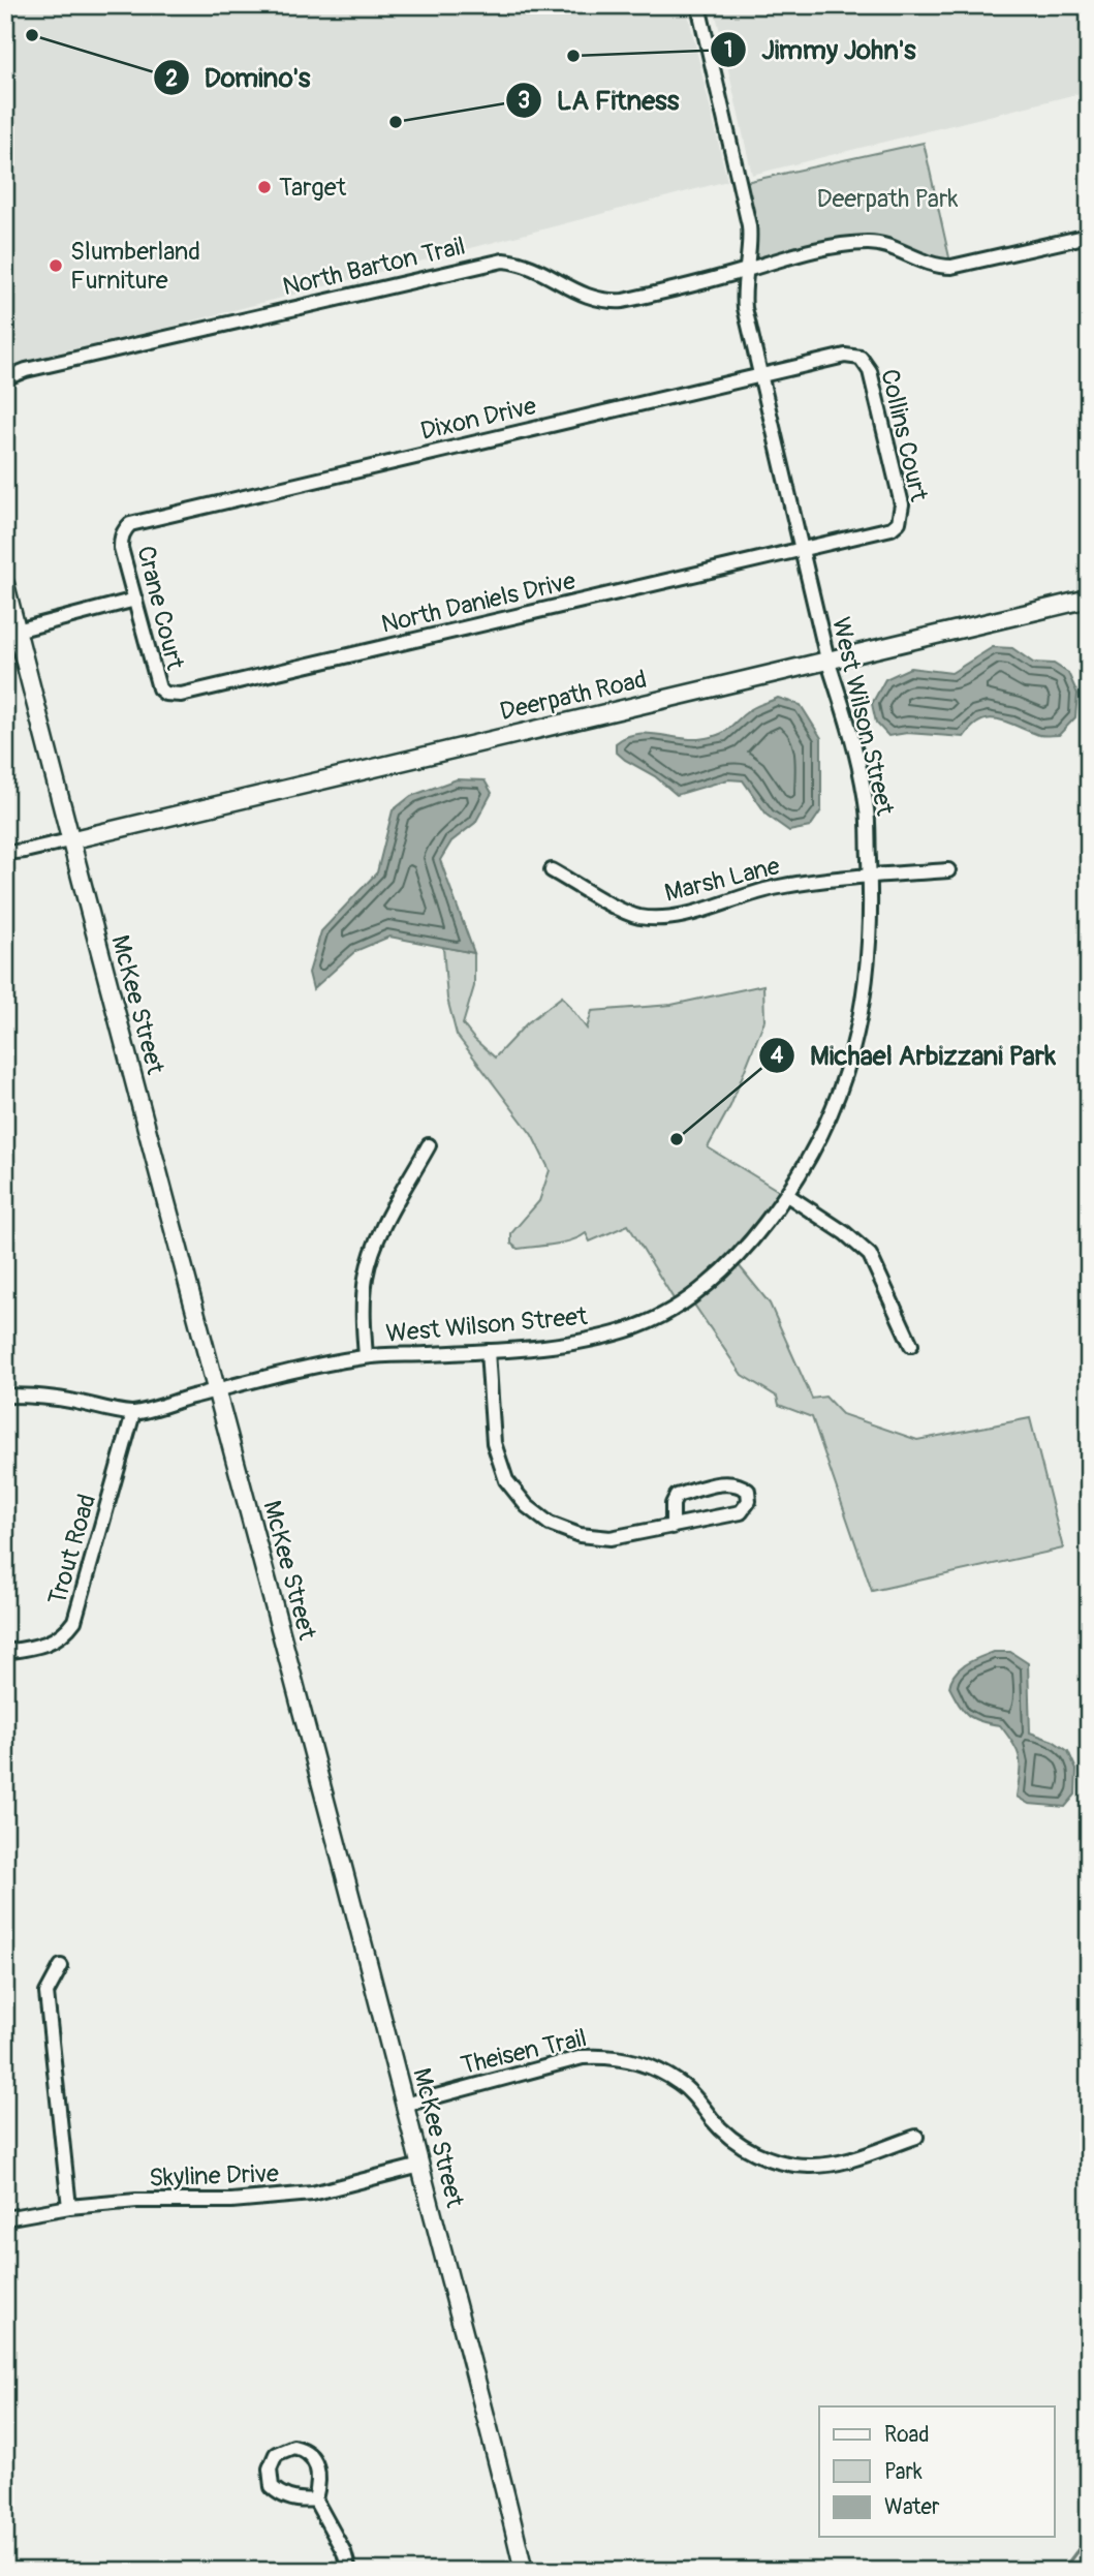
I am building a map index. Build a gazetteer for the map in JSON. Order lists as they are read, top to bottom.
{
  "streets": {
    "street": [
      "North Barton Trail",
      "Dixon Drive",
      "Collins Court",
      "North Daniels Drive",
      "Crane Court",
      "Deerpath Road",
      "West Wilson Street",
      "Marsh Lane",
      "McKee Street",
      "Trout Road",
      "Theisen Trail",
      "Skyline Drive"
    ]
  },
  "crossings": [
    ["North Barton Trail", "West Wilson Street"],
    ["Dixon Drive", "Collins Court"],
    ["Dixon Drive", "Crane Court"],
    ["Dixon Drive", "West Wilson Street"],
    ["Collins Court", "North Daniels Drive"],
    ["North Daniels Drive", "Crane Court"],
    ["North Daniels Drive", "West Wilson Street"],
    ["Deerpath Road", "West Wilson Street"],
    ["Deerpath Road", "McKee Street"],
    ["West Wilson Street", "Marsh Lane"],
    ["West Wilson Street", "McKee Street"],
    ["West Wilson Street", "Trout Road"],
    ["McKee Street", "Theisen Trail"],
    ["McKee Street", "Skyline Drive"]
  ],
  "parks": ["Deerpath Park"],
  "places": [
    "Domino's",
    "Jimmy John's",
    "LA Fitness",
    "Target",
    "Slumberland Furniture",
    "Michael Arbizzani Park"
  ],
  "legend": ["Road", "Park", "Water"]
}
